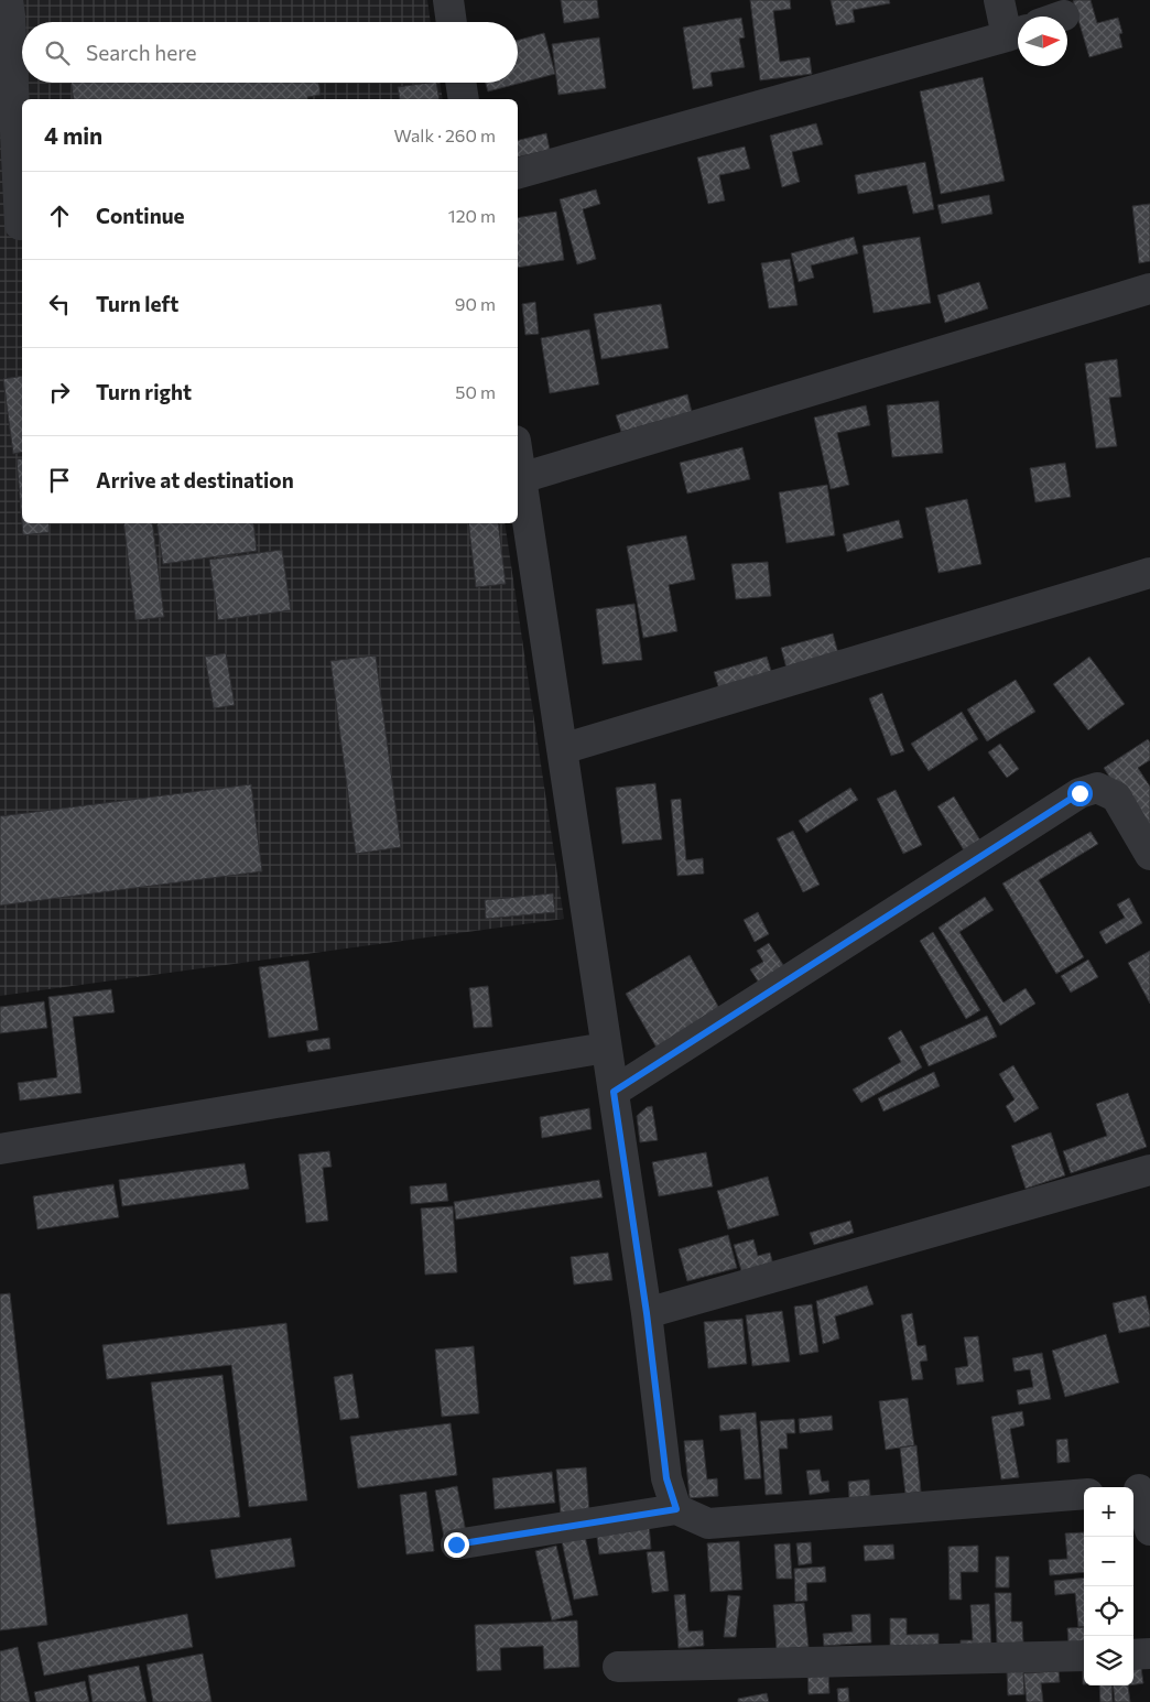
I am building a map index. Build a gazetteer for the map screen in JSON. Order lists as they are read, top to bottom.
{
  "north": "right",
  "page": {
    "search": "Search here",
    "heading": ["4 min", "Walk · 260 m"],
    "list": [
      ["Continue", "120 m"],
      ["Turn left", "90 m"],
      ["Turn right", "50 m"],
      "Arrive at destination"
    ],
    "map_buttons": ["+", "−"]
  }
}
